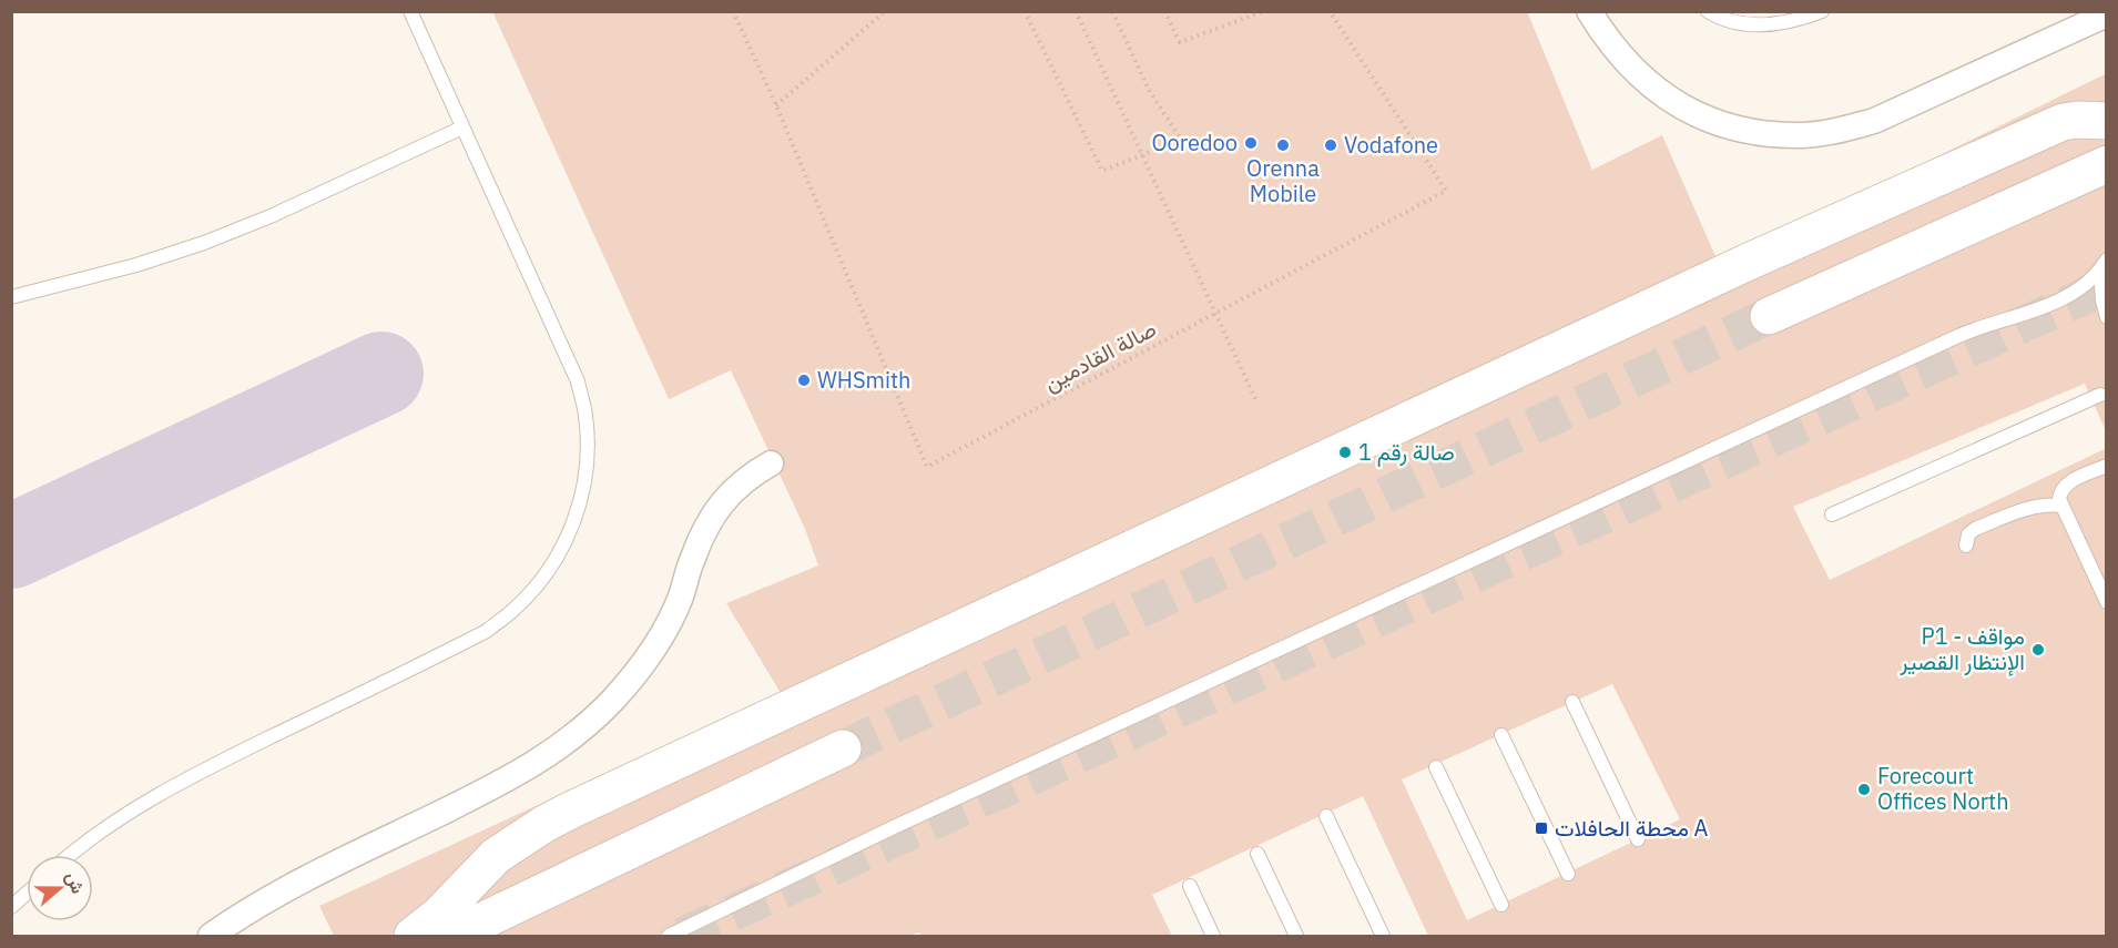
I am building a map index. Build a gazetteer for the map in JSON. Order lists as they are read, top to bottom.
{
  "streets": {
    "path": ["صالة القادمين"]
  },
  "places": {
    "other": [
      "Ooredoo",
      "Orenna Mobile",
      "Vodafone",
      "WHSmith",
      "صالة رقم 1",
      "P1 - مواقف الإنتظار القصير",
      "Forecourt Offices North"
    ],
    "transit": ["محطة الحافلات A"]
  },
  "north": "right"
}
